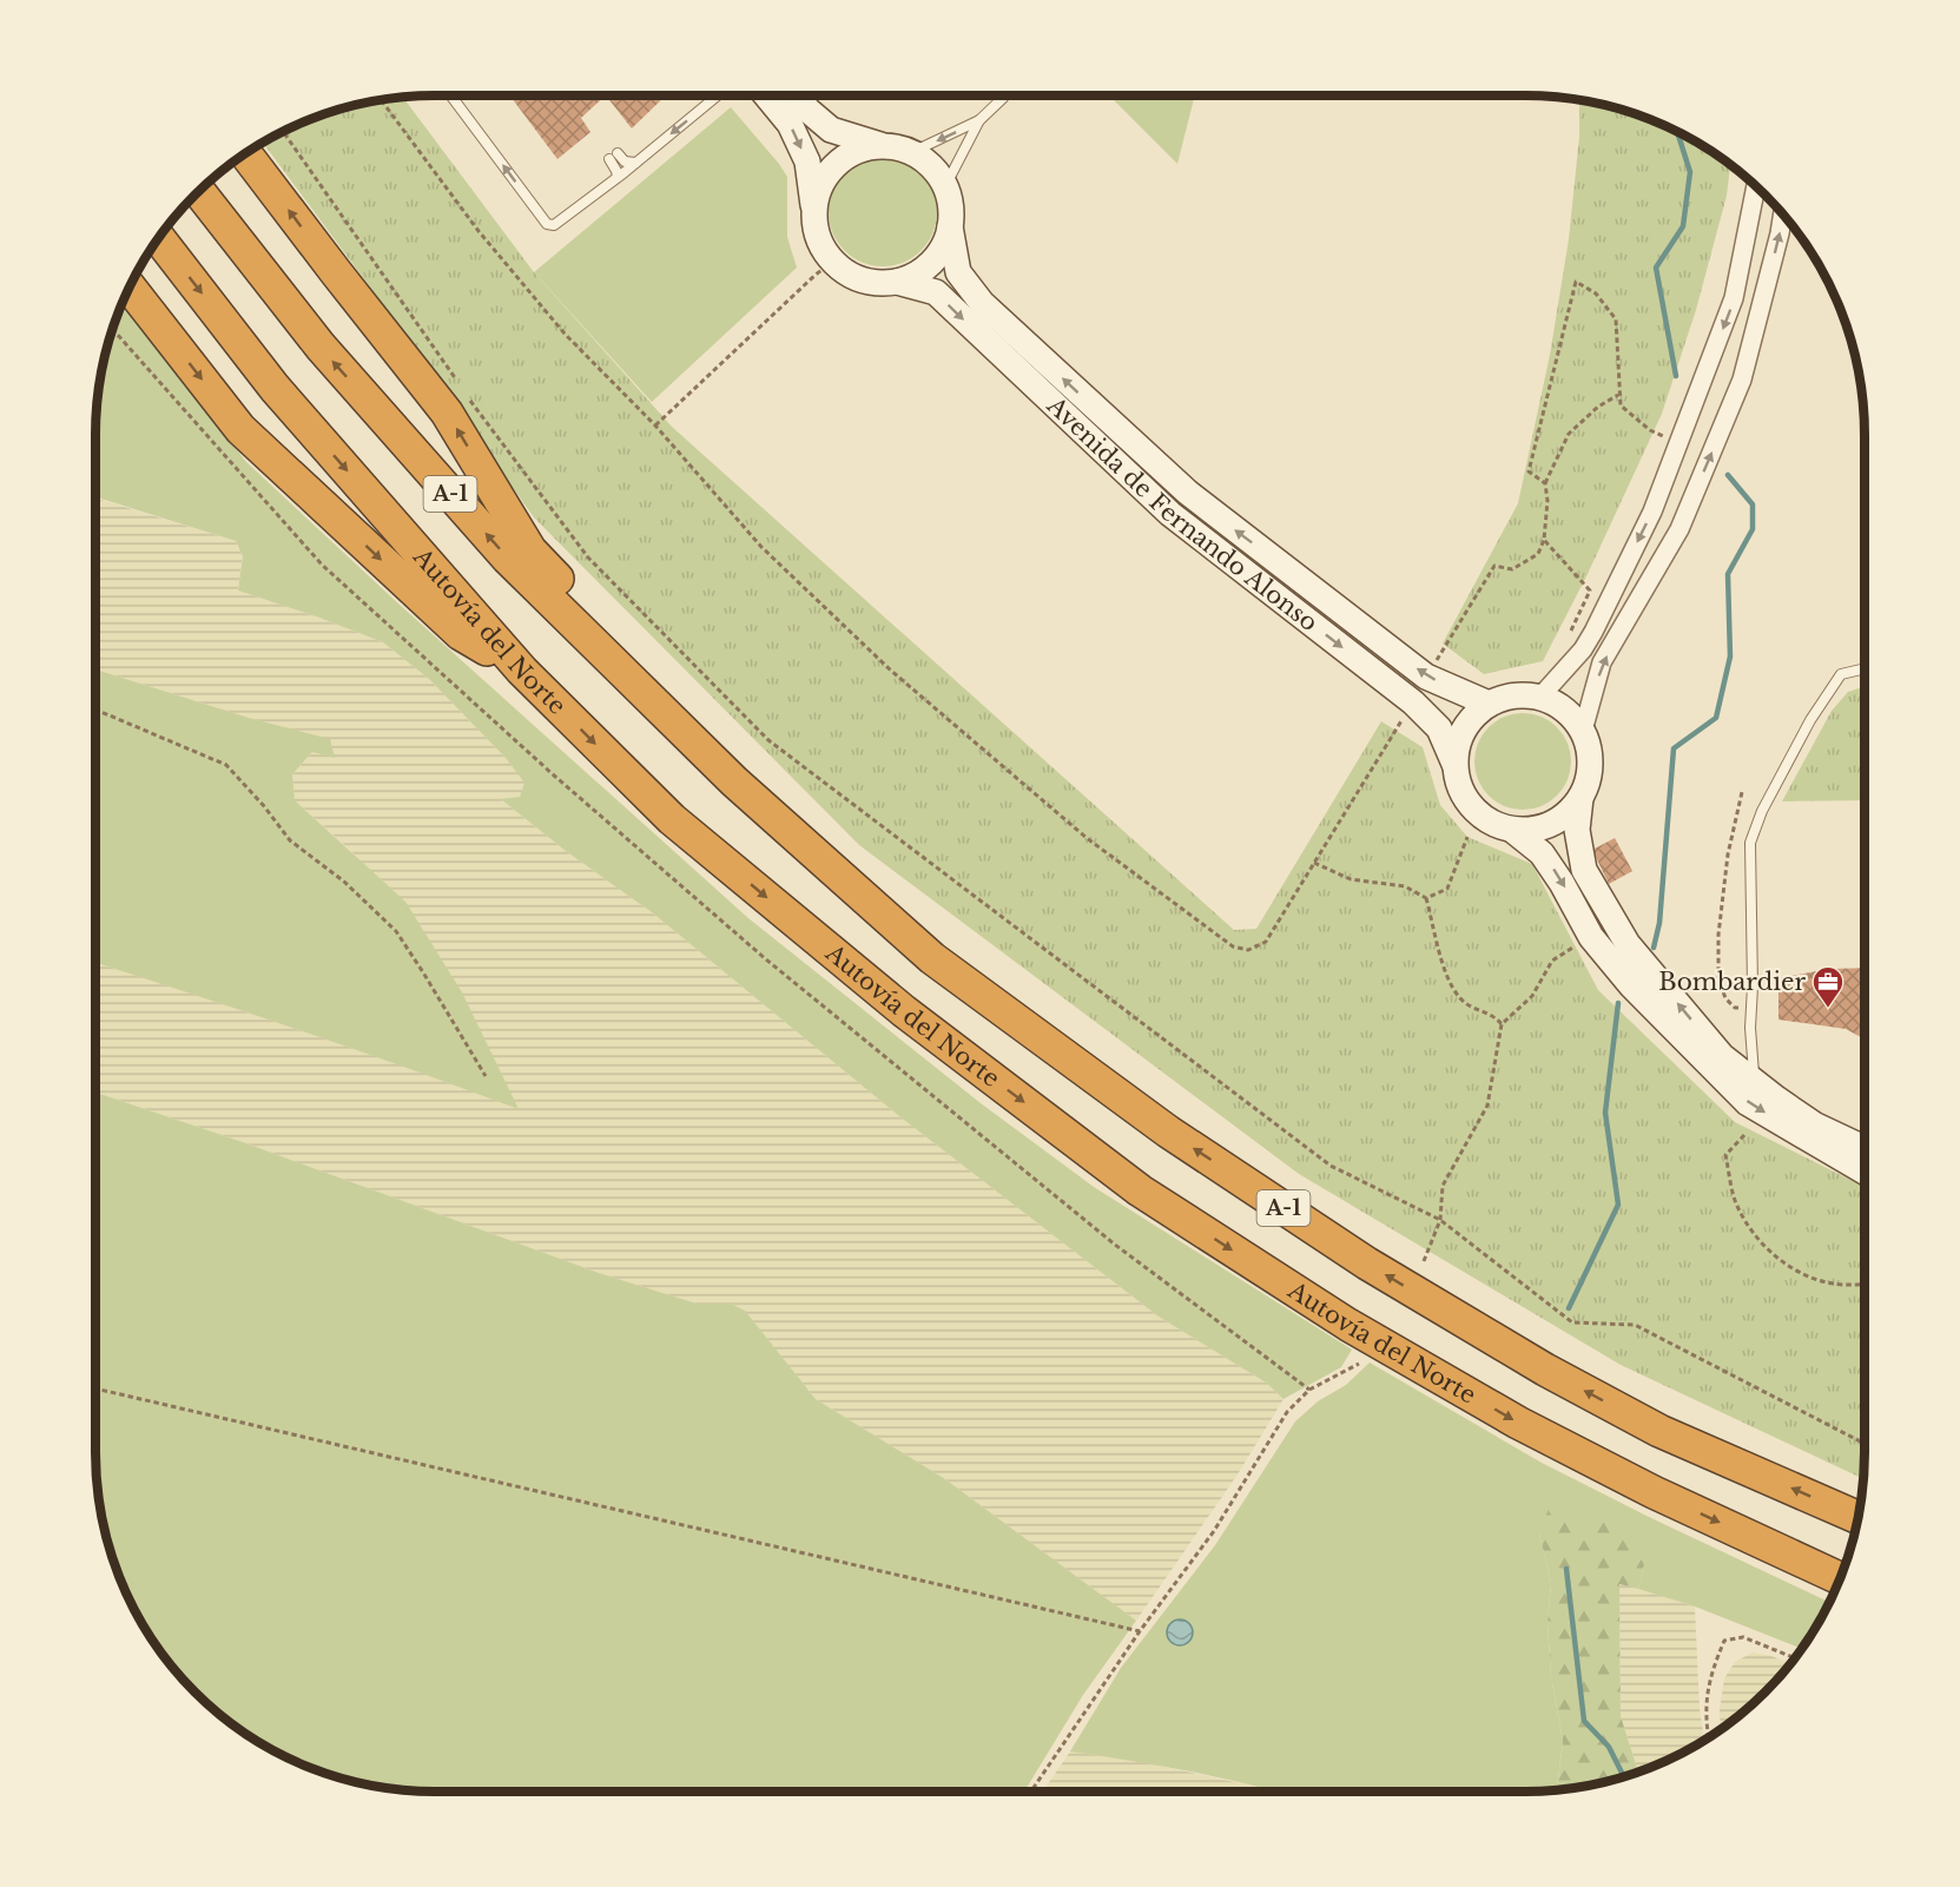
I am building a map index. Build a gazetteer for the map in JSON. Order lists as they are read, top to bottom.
{
  "streets": {
    "highway": ["A-1", "Autovía del Norte"],
    "street": ["Avenida de Fernando Alonso"]
  },
  "places": {
    "office": ["Bombardier"]
  }
}
